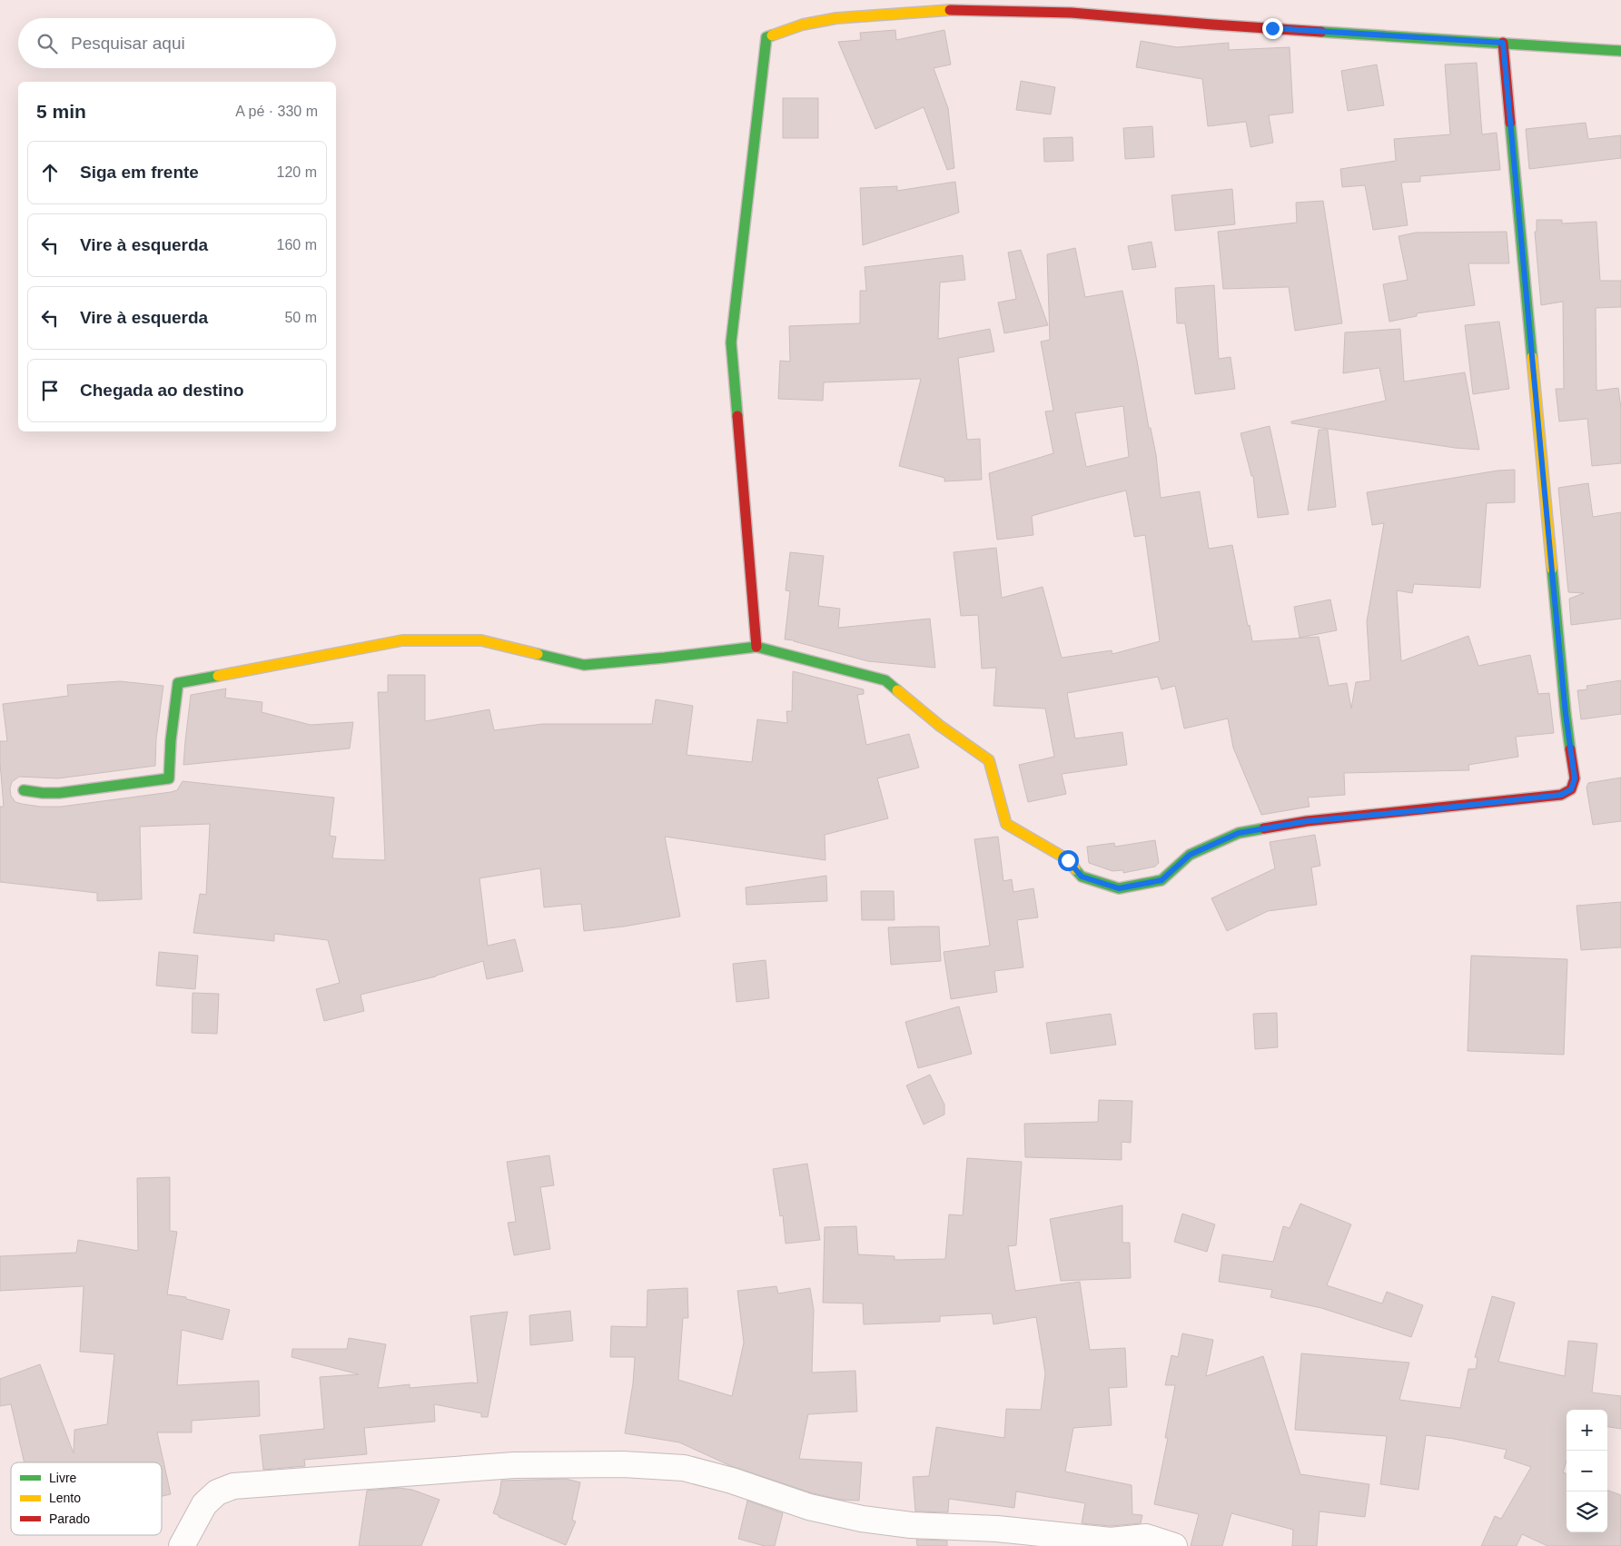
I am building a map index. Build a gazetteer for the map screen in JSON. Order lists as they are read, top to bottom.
{
  "legend": ["Livre", "Lento", "Parado"],
  "page": {
    "search": "Pesquisar aqui",
    "heading": ["5 min", "A pé · 330 m"],
    "list": [
      ["Siga em frente", "120 m"],
      ["Vire à esquerda", "160 m"],
      ["Vire à esquerda", "50 m"],
      "Chegada ao destino"
    ],
    "map_buttons": ["+", "−"]
  }
}
